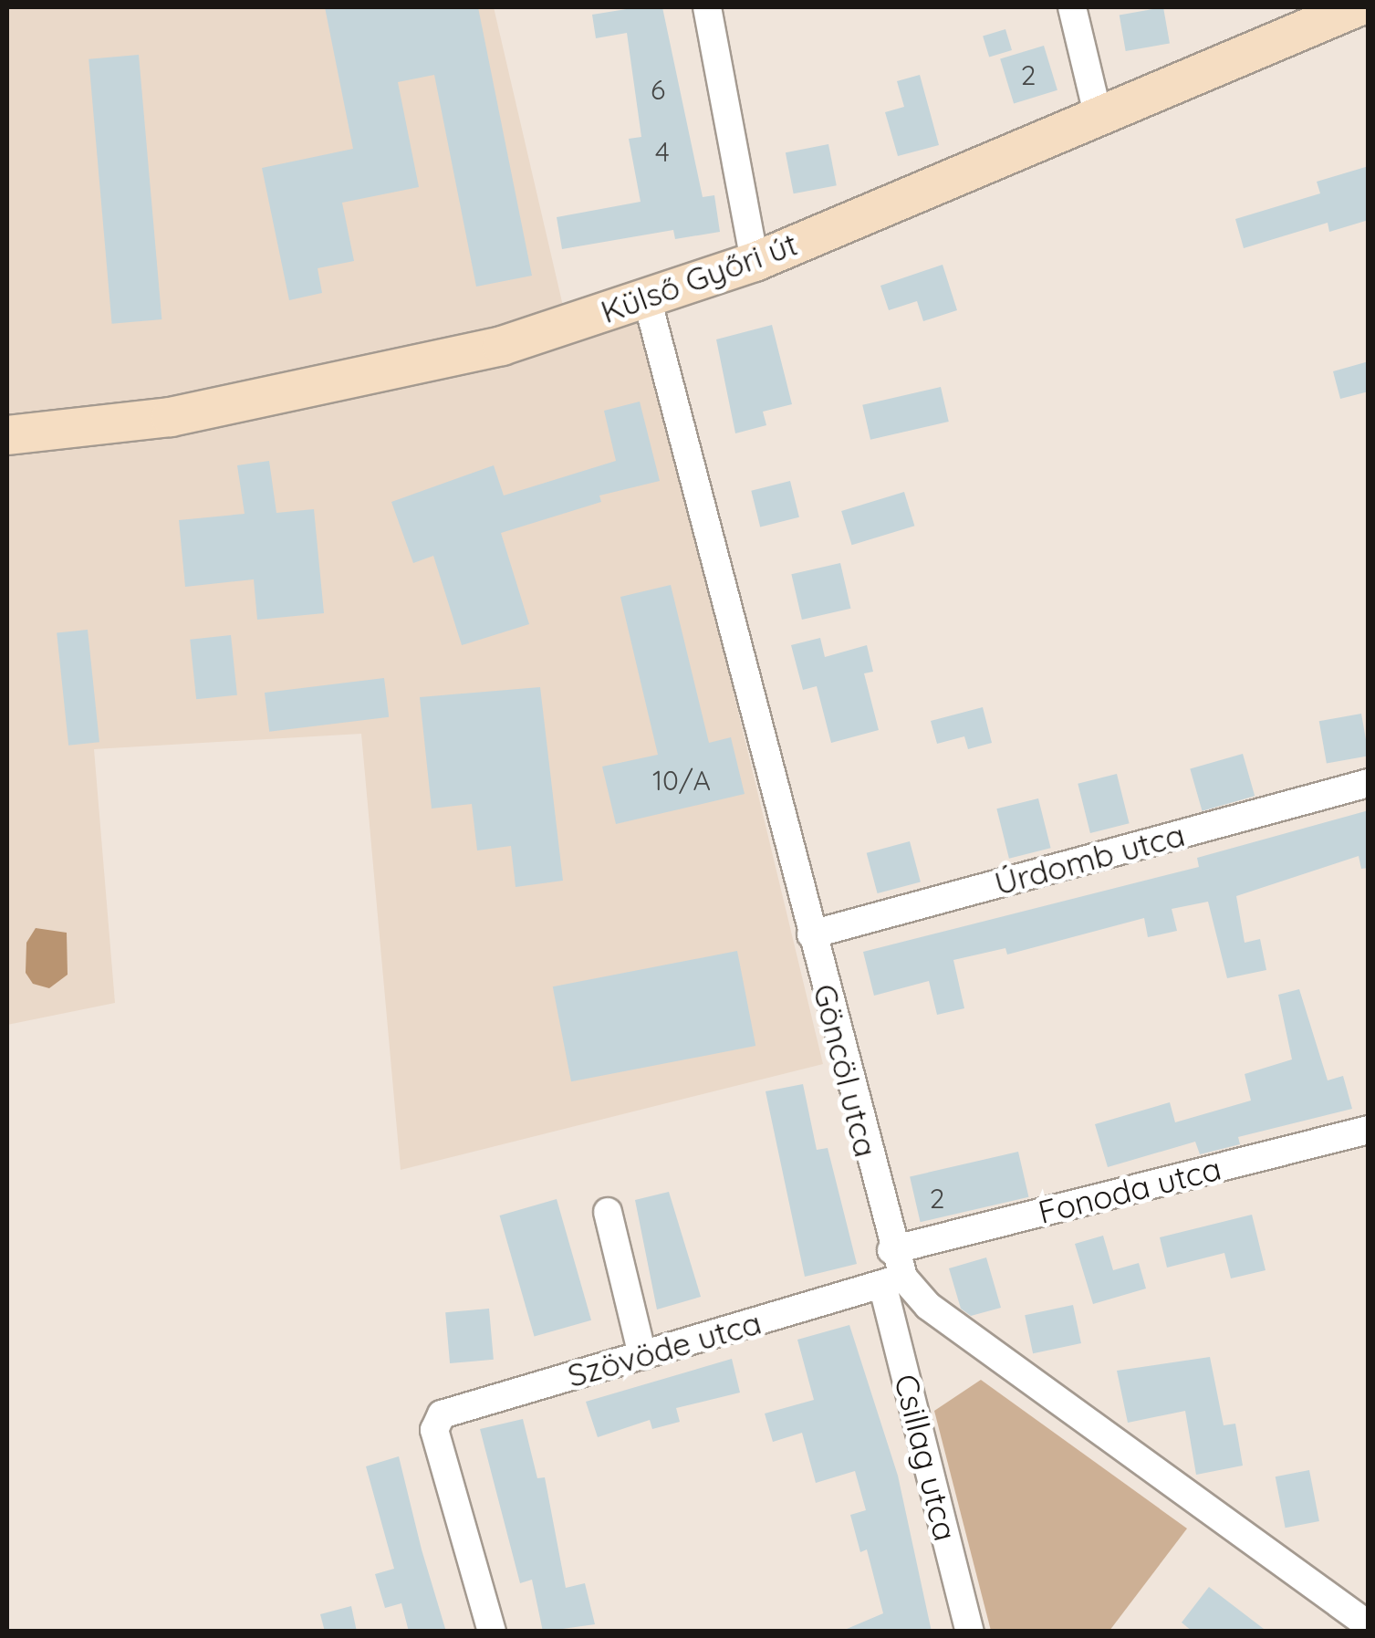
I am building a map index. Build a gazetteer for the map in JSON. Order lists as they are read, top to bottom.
{
  "streets": {
    "main road": ["Külső Győri út"],
    "street": [
      "Úrdomb utca",
      "Göncöl utca",
      "Fonoda utca",
      "Szövöde utca",
      "Csillag utca"
    ]
  },
  "crossings": [
    ["Külső Győri út", "Göncöl utca"],
    ["Úrdomb utca", "Göncöl utca"],
    ["Göncöl utca", "Fonoda utca"],
    ["Göncöl utca", "Szövöde utca"],
    ["Göncöl utca", "Csillag utca"],
    ["Szövöde utca", "Csillag utca"]
  ],
  "house_numbers": [
    "2",
    "6",
    "4",
    "10/A",
    "2"
  ]
}
